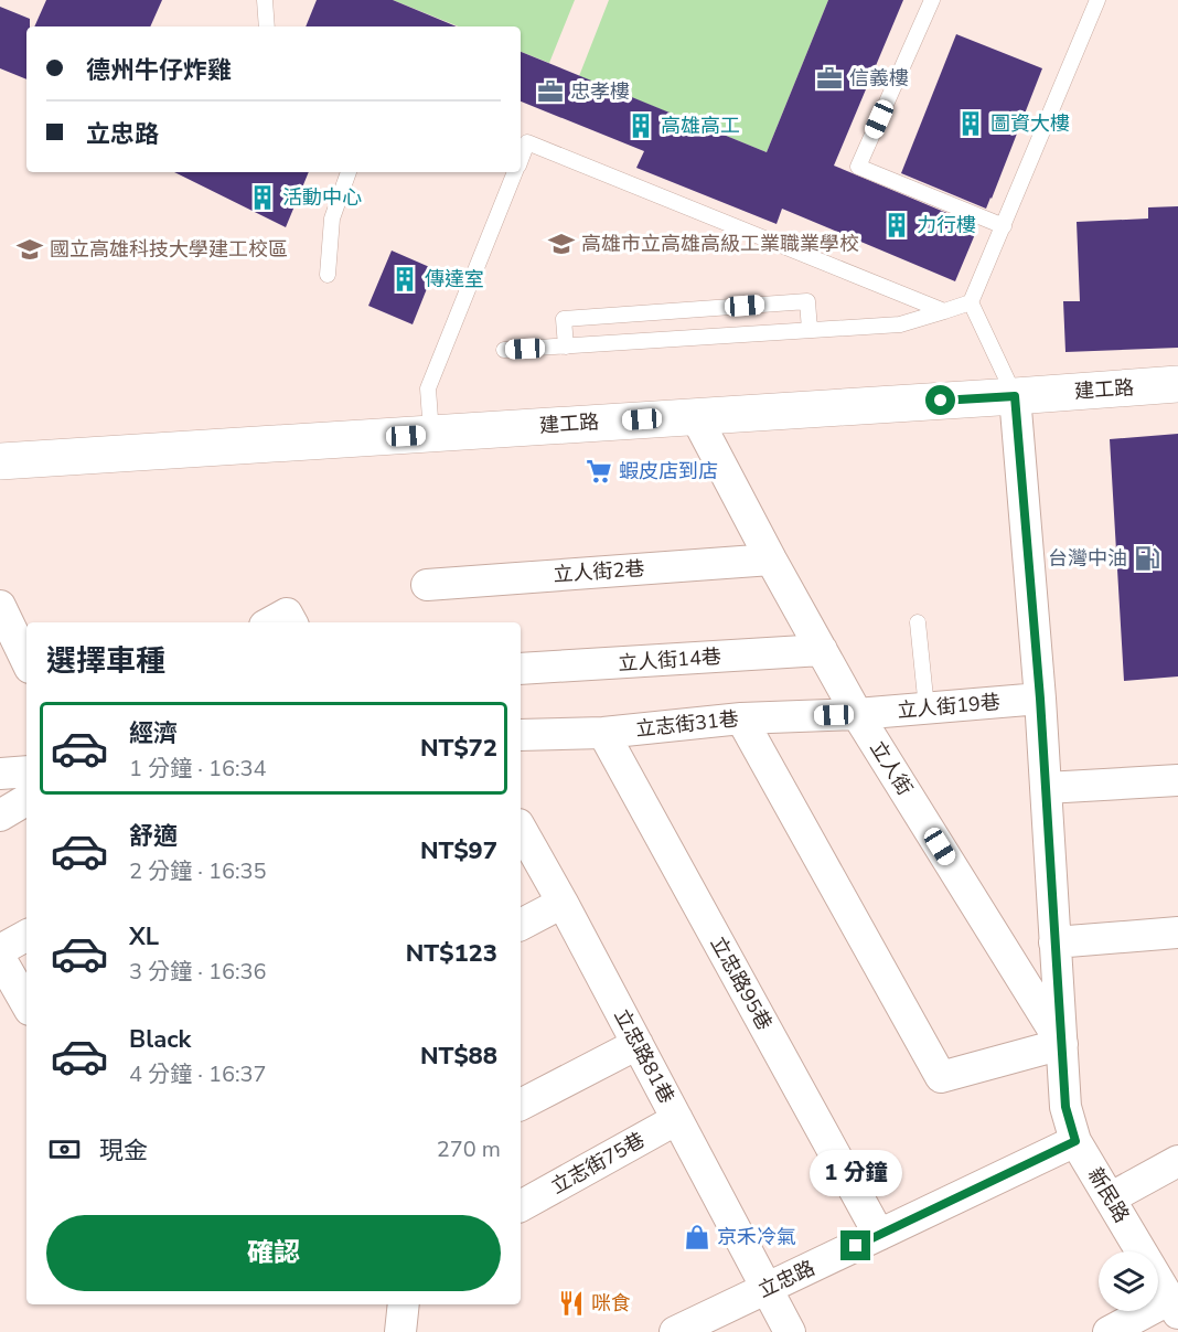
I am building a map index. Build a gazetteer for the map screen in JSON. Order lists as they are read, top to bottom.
{
  "streets": {
    "street": [
      "建工路",
      "立人街2巷",
      "立人街14巷",
      "立人街19巷",
      "立志街31巷",
      "立人街",
      "立忠路95巷",
      "立忠路81巷",
      "立志街75巷",
      "新民路",
      "立忠路"
    ]
  },
  "crossings": [
    ["建工路", "立人街"],
    ["建工路", "新民路"],
    ["立人街2巷", "立人街"],
    ["立人街14巷", "立人街"],
    ["立人街19巷", "立志街31巷"],
    ["立人街19巷", "立人街"],
    ["立人街19巷", "新民路"],
    ["立志街31巷", "立人街"],
    ["立志街31巷", "立忠路95巷"],
    ["立人街", "新民路"],
    ["立忠路95巷", "立忠路"],
    ["立忠路81巷", "立志街75巷"],
    ["立忠路81巷", "立忠路"],
    ["新民路", "立忠路"]
  ],
  "places": {
    "office": ["信義樓", "忠孝樓"],
    "building": [
      "圖資大樓",
      "高雄高工",
      "活動中心",
      "力行樓",
      "傳達室"
    ],
    "school or university": ["高雄市立高雄高級工業職業學校", "國立高雄科技大學建工校區"],
    "supermarket": ["蝦皮店到店"],
    "fuel station": ["台灣中油"],
    "shop": ["京禾冷氣"],
    "restaurant": ["咪食"]
  },
  "page": {
    "banner": ["德州牛仔炸雞", "立忠路"],
    "heading": "選擇車種",
    "list": [
      {
        "name": "經濟",
        "note": "1 分鐘 · 16:34",
        "value": "NT$72"
      },
      {
        "name": "舒適",
        "note": "2 分鐘 · 16:35",
        "value": "NT$97"
      },
      {
        "name": "XL",
        "note": "3 分鐘 · 16:36",
        "value": "NT$123"
      },
      {
        "name": "Black",
        "note": "4 分鐘 · 16:37",
        "value": "NT$88"
      }
    ],
    "pay": ["現金", "270 m"],
    "bubble": "1 分鐘",
    "buttons": "確認"
  }
}
